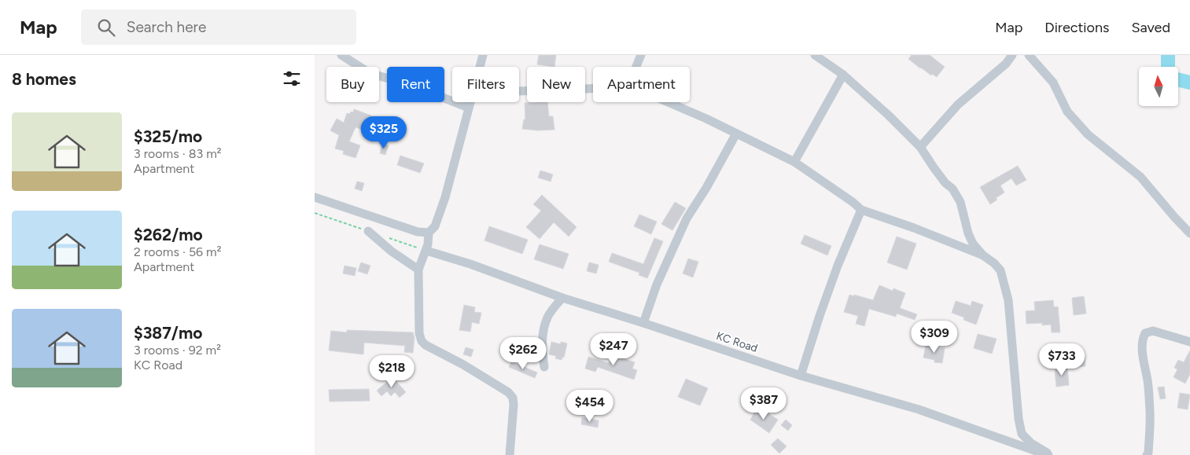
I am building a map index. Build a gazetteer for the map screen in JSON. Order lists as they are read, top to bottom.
{
  "streets": {
    "street": ["KC Road"]
  },
  "north": "top",
  "page": {
    "header": "Map",
    "search": "Search here",
    "nav": ["Map", "Directions", "Saved"],
    "heading": "8 homes",
    "chip": [
      "Buy",
      "Rent",
      "Filters",
      "New",
      "Apartment"
    ],
    "list": [
      {
        "name": "$325/mo",
        "note": "3 rooms · 83 m² · Apartment"
      },
      {
        "name": "$262/mo",
        "note": "2 rooms · 56 m² · Apartment"
      },
      {
        "name": "$387/mo",
        "note": "3 rooms · 92 m² · KC Road"
      }
    ],
    "price": [
      "$325",
      "$309",
      "$247",
      "$262",
      "$733",
      "$218",
      "$387",
      "$454"
    ]
  }
}
